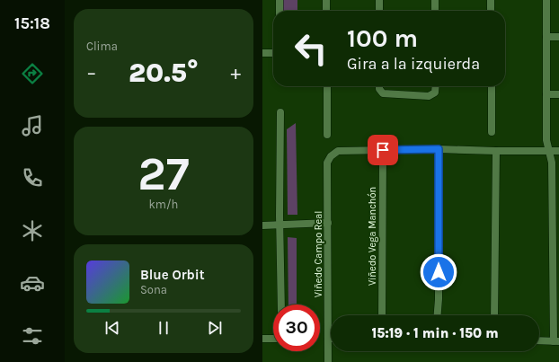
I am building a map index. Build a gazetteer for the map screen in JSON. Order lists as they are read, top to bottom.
{
  "streets": {
    "street": ["Viñedo Vega Manchón", "Viñedo Campo Real"]
  },
  "crossings": [
    ["Viñedo Vega Manchón", "Viñedo Campo Real"]
  ],
  "page": {
    "tabs": "15:18",
    "tile": [
      "Clima",
      ["27", "km/h"]
    ],
    "turn": ["100 m", "Gira a la izquierda"],
    "heat": ["−", "20.5°", "+"],
    "song": ["Blue Orbit", "Sona"],
    "limit": "30",
    "trip": "15:19 · 1 min · 150 m"
  }
}
